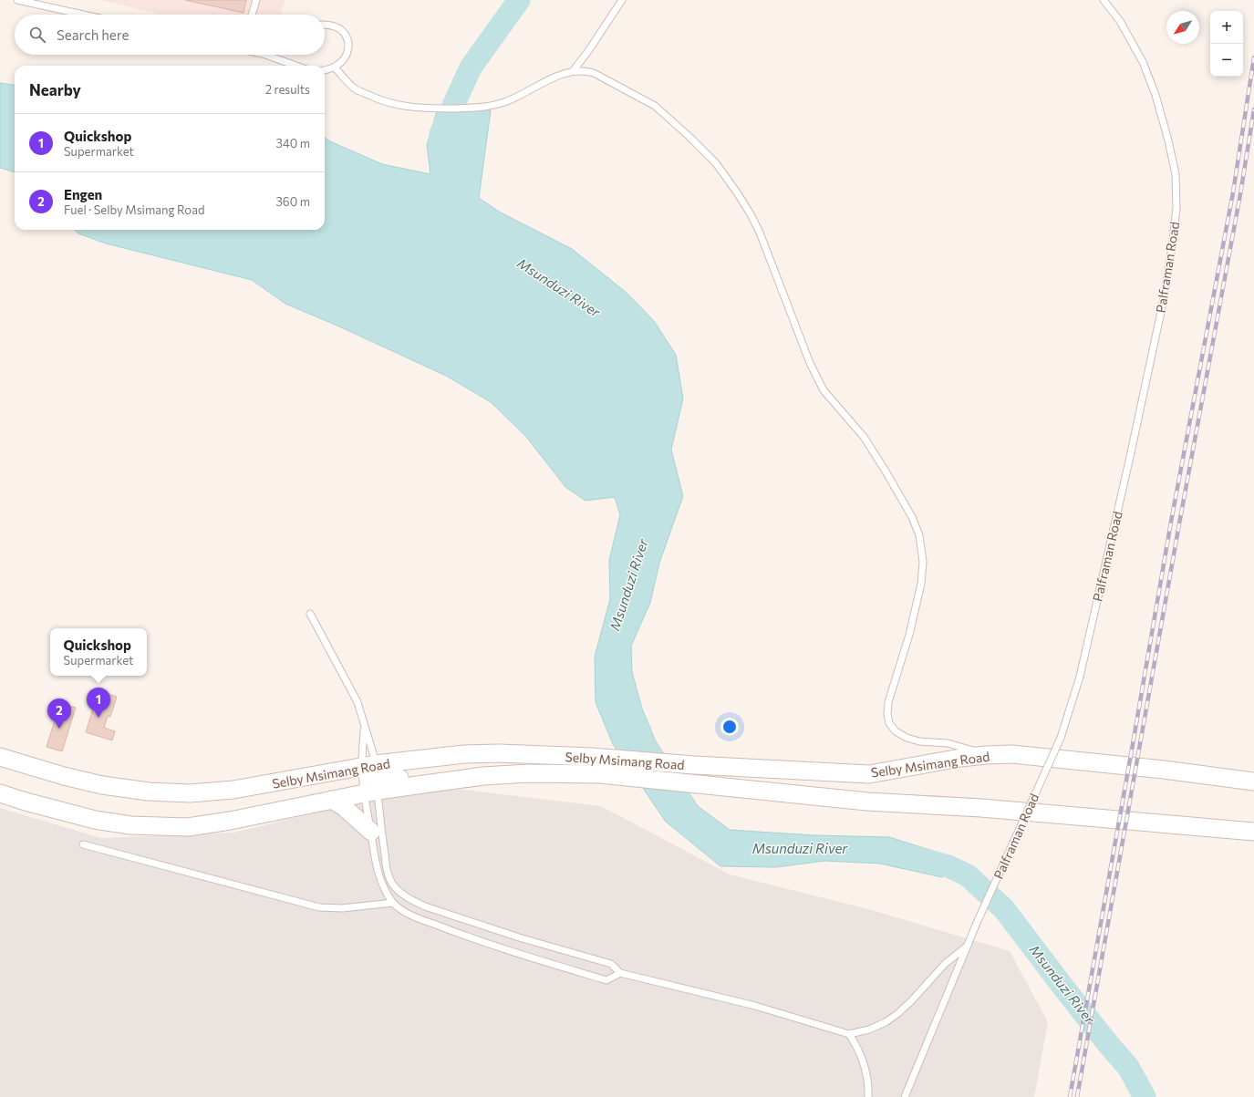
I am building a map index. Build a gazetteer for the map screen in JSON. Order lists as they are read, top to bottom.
{
  "streets": {
    "main road": ["Selby Msimang Road"],
    "lane": ["Palframan Road"]
  },
  "water": ["Msunduzi River"],
  "north": "bottom left",
  "page": {
    "map_buttons": ["+", "−"],
    "search": "Search here",
    "heading": ["Nearby", "2 results"],
    "list": [
      {
        "mark": "1",
        "name": "Quickshop",
        "note": "Supermarket",
        "value": "340 m"
      },
      {
        "mark": "2",
        "name": "Engen",
        "note": "Fuel · Selby Msimang Road",
        "value": "360 m"
      }
    ],
    "popup": ["Quickshop", "Supermarket"],
    "pins": ["1", "2"]
  }
}
